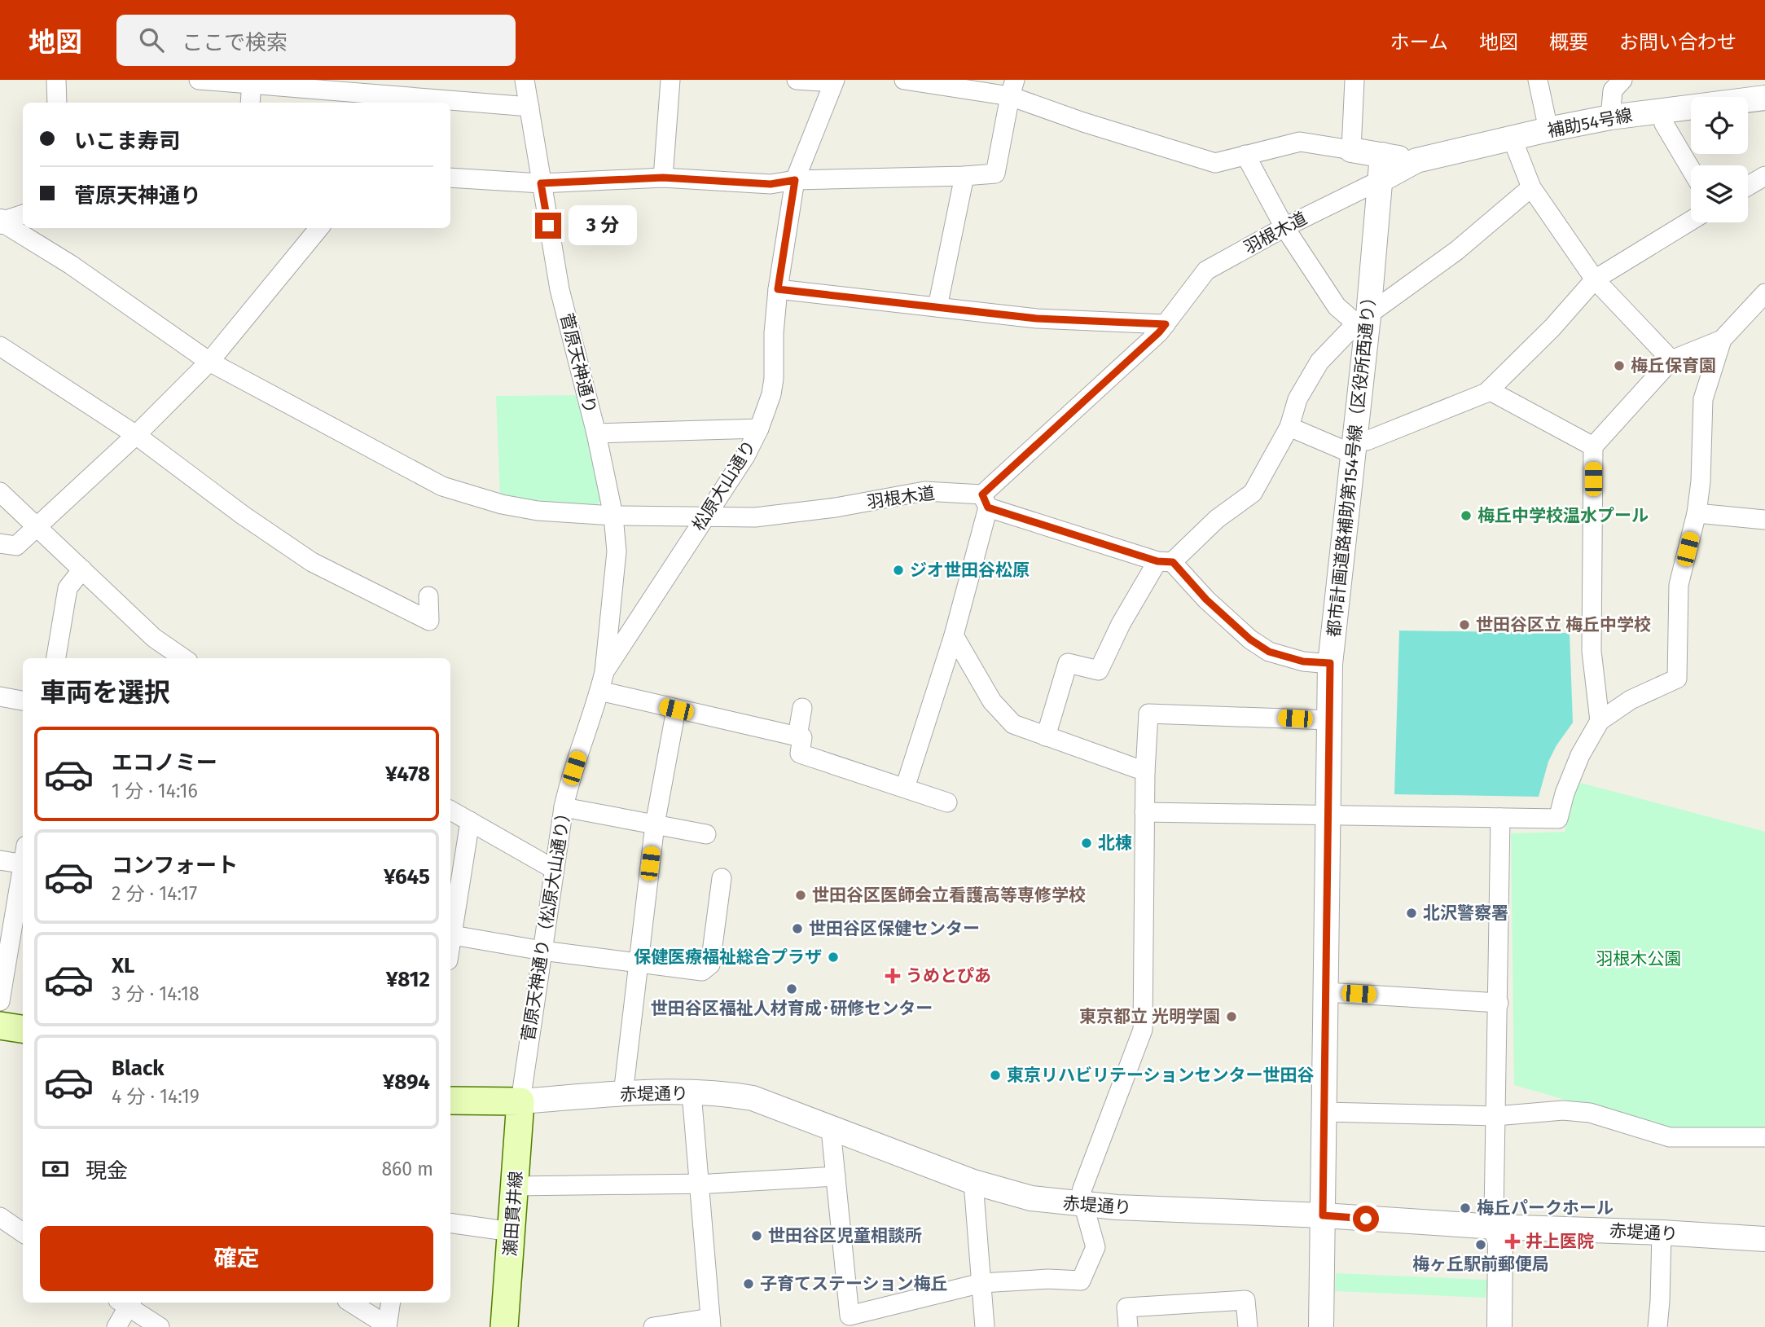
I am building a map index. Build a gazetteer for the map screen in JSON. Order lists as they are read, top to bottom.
{
  "streets": {
    "main road": ["赤堤通り", "瀬田貫井線"],
    "street": [
      "補助54号線",
      "羽根木道",
      "菅原天神通り",
      "都市計画道路補助第154号線（区役所西通り）",
      "松原大山通り",
      "菅原天神通り（松原大山通り）"
    ]
  },
  "crossings": [
    ["補助54号線", "羽根木道"],
    ["補助54号線", "都市計画道路補助第154号線（区役所西通り）"],
    ["羽根木道", "菅原天神通り"],
    ["羽根木道", "都市計画道路補助第154号線（区役所西通り）"],
    ["羽根木道", "松原大山通り"],
    ["菅原天神通り", "菅原天神通り（松原大山通り）"],
    ["都市計画道路補助第154号線（区役所西通り）", "赤堤通り"],
    ["松原大山通り", "菅原天神通り（松原大山通り）"],
    ["菅原天神通り（松原大山通り）", "赤堤通り"],
    ["菅原天神通り（松原大山通り）", "瀬田貫井線"],
    ["赤堤通り", "瀬田貫井線"]
  ],
  "parks": ["羽根木公園"],
  "places": {
    "other": [
      "梅丘保育園",
      "梅丘中学校温水プール",
      "ジオ世田谷松原",
      "世田谷区立 梅丘中学校",
      "北棟",
      "世田谷区医師会立看護高等専修学校",
      "北沢警察署",
      "世田谷区保健センター",
      "保健医療福祉総合プラザ",
      "世田谷区福祉人材育成･研修センター",
      "東京都立 光明学園",
      "東京リハビリテーションセンター世田谷",
      "梅丘パークホール",
      "世田谷区児童相談所",
      "梅ヶ丘駅前郵便局",
      "子育てステーション梅丘"
    ],
    "health": ["うめとぴあ", "井上医院"]
  },
  "page": {
    "header": "地図",
    "search": "ここで検索",
    "nav": [
      "ホーム",
      "地図",
      "概要",
      "お問い合わせ"
    ],
    "banner": ["いこま寿司", "菅原天神通り"],
    "bubble": "3 分",
    "heading": "車両を選択",
    "list": [
      {
        "name": "エコノミー",
        "note": "1 分 · 14:16",
        "value": "¥478"
      },
      {
        "name": "コンフォート",
        "note": "2 分 · 14:17",
        "value": "¥645"
      },
      {
        "name": "XL",
        "note": "3 分 · 14:18",
        "value": "¥812"
      },
      {
        "name": "Black",
        "note": "4 分 · 14:19",
        "value": "¥894"
      }
    ],
    "pay": ["現金", "860 m"],
    "buttons": "確定"
  }
}
